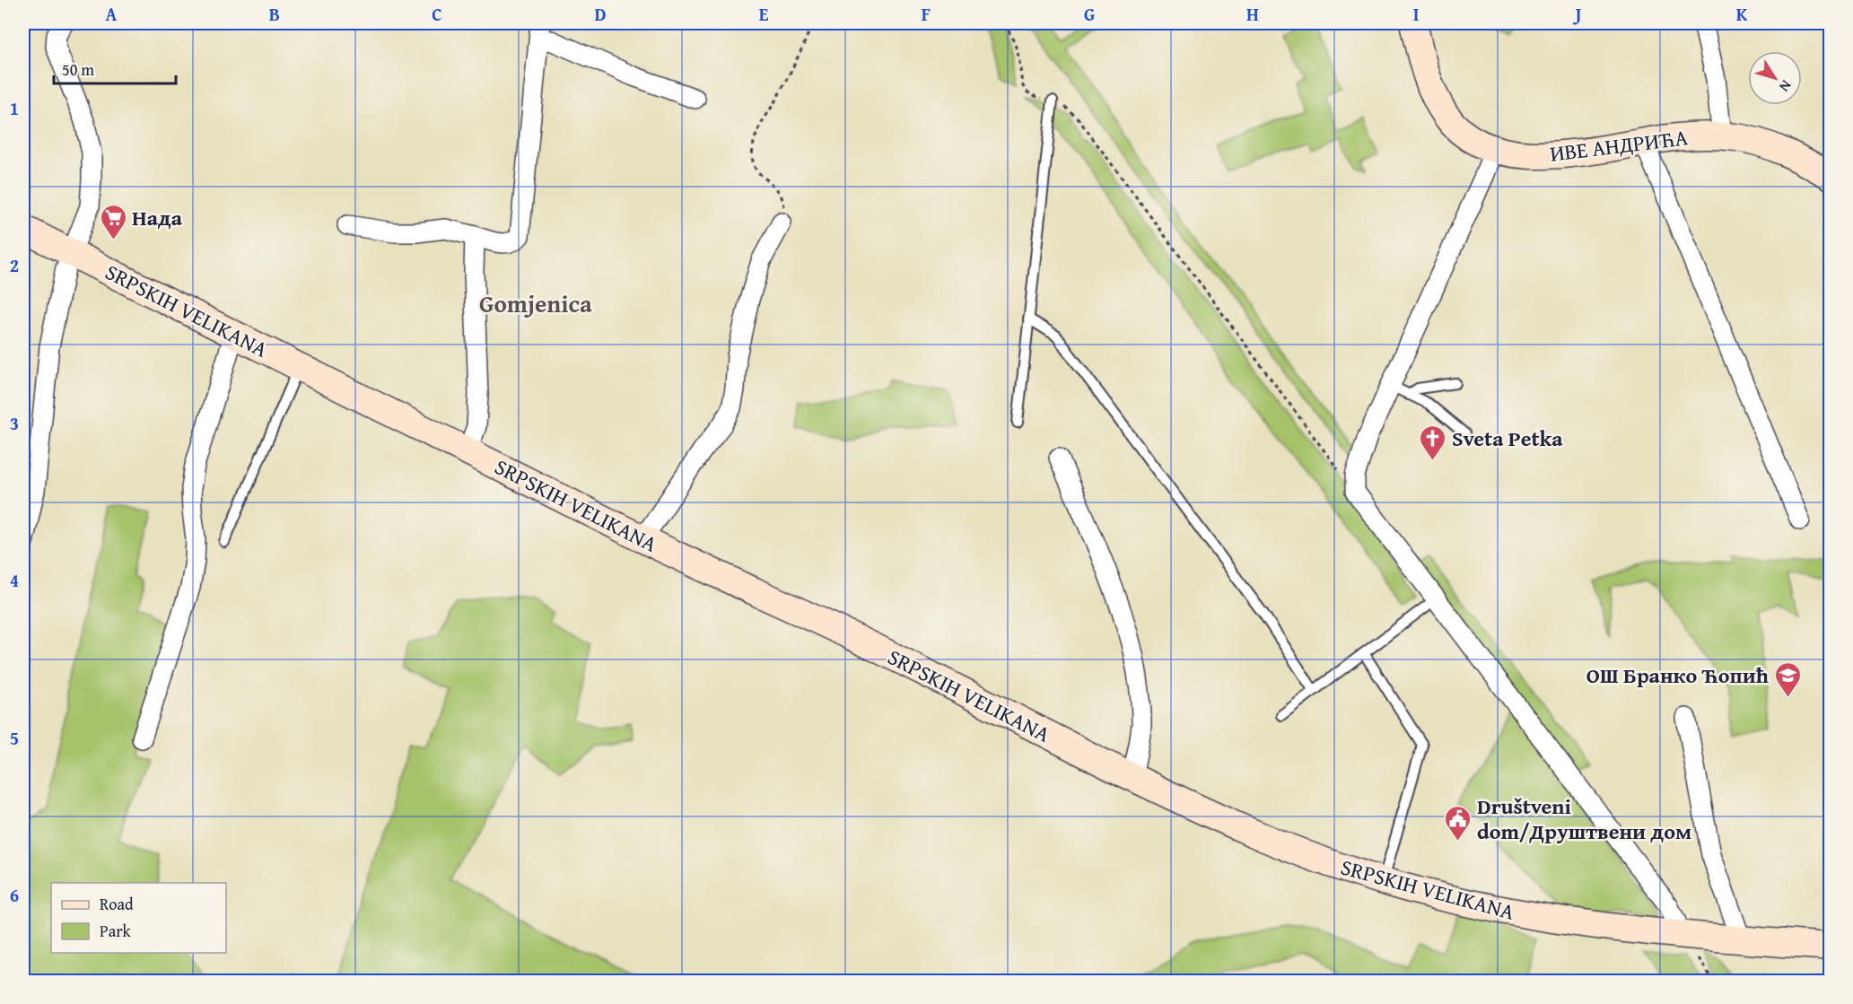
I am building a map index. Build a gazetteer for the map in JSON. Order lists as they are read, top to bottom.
{
  "streets": {
    "main road": ["ИВЕ АНДРИЋА", "SRPSKIH VELIKANA"]
  },
  "districts": ["Gomjenica"],
  "places": {
    "supermarket": ["Нада"],
    "church": ["Sveta Petka"],
    "school or university": ["ОШ Бранко Ћопић"],
    "public building": ["Društveni dom/Друштвени дом"]
  },
  "legend": ["Road", "Park"],
  "scale_bar": "50 m",
  "north": "bottom right",
  "grid": {
    "columns": [
      "A",
      "B",
      "C",
      "D",
      "E",
      "F",
      "G",
      "H",
      "I",
      "J",
      "K"
    ],
    "rows": [
      "1",
      "2",
      "3",
      "4",
      "5",
      "6"
    ]
  }
}
